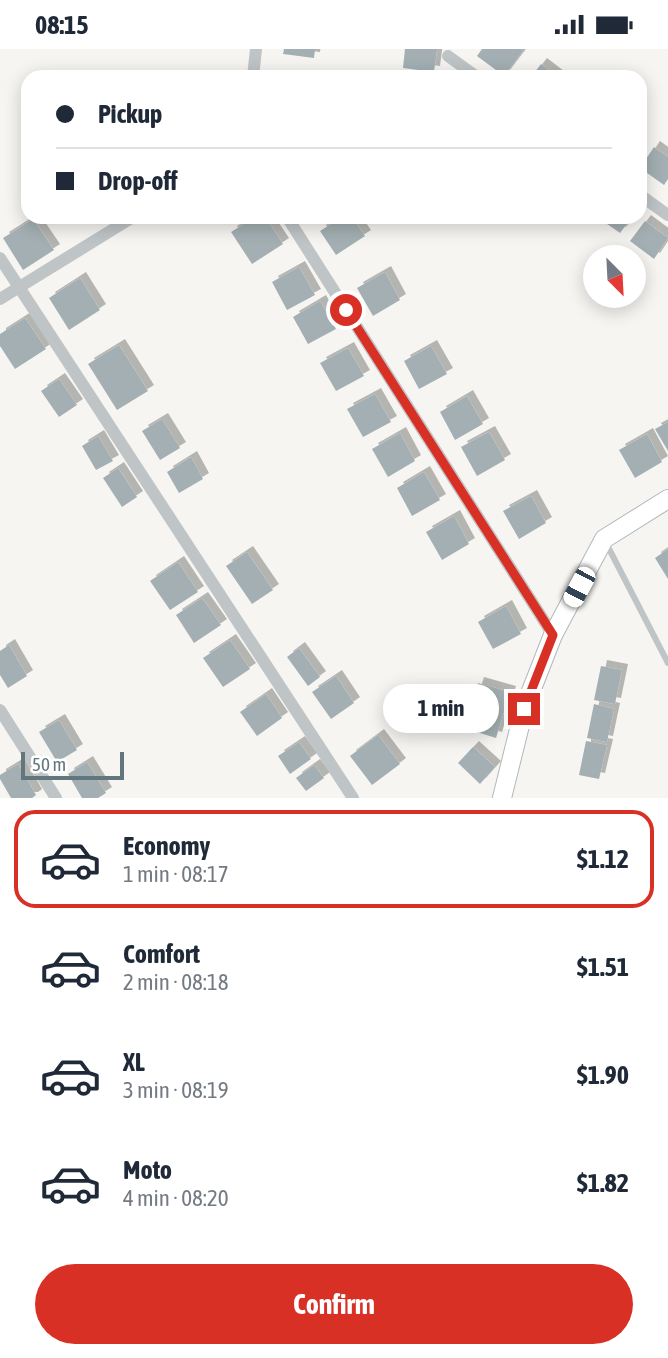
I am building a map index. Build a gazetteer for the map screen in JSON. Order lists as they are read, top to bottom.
{
  "scale_bar": "50 m",
  "north": "bottom right",
  "page": {
    "status": "08:15",
    "banner": ["Pickup", "Drop-off"],
    "bubble": "1 min",
    "scale": "50 m",
    "list": [
      {
        "name": "Economy",
        "note": "1 min · 08:17",
        "value": "$1.12"
      },
      {
        "name": "Comfort",
        "note": "2 min · 08:18",
        "value": "$1.51"
      },
      {
        "name": "XL",
        "note": "3 min · 08:19",
        "value": "$1.90"
      },
      {
        "name": "Moto",
        "note": "4 min · 08:20",
        "value": "$1.82"
      }
    ],
    "buttons": "Confirm"
  }
}
